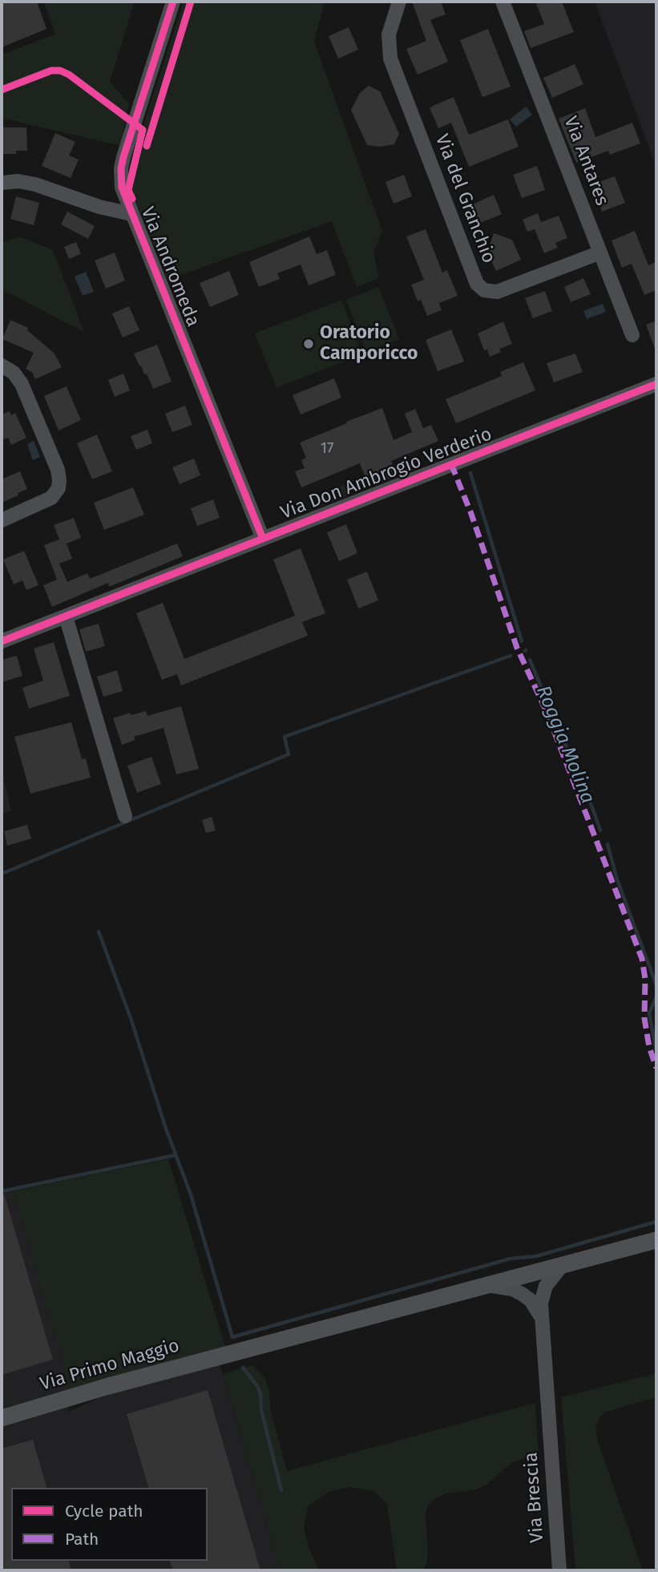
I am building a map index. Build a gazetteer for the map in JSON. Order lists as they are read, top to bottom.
{
  "streets": {
    "main road": ["Via Primo Maggio"],
    "street": [
      "Via Antares",
      "Via del Granchio",
      "Via Andromeda",
      "Via Don Ambrogio Verderio",
      "Via Brescia"
    ]
  },
  "crossings": [
    ["Via Antares", "Via del Granchio"],
    ["Via Andromeda", "Via Don Ambrogio Verderio"],
    ["Via Primo Maggio", "Via Brescia"]
  ],
  "water": ["Roggia Molina"],
  "places": ["Oratorio Camporicco"],
  "house_numbers": ["17"],
  "legend": ["Cycle path", "Path"]
}
